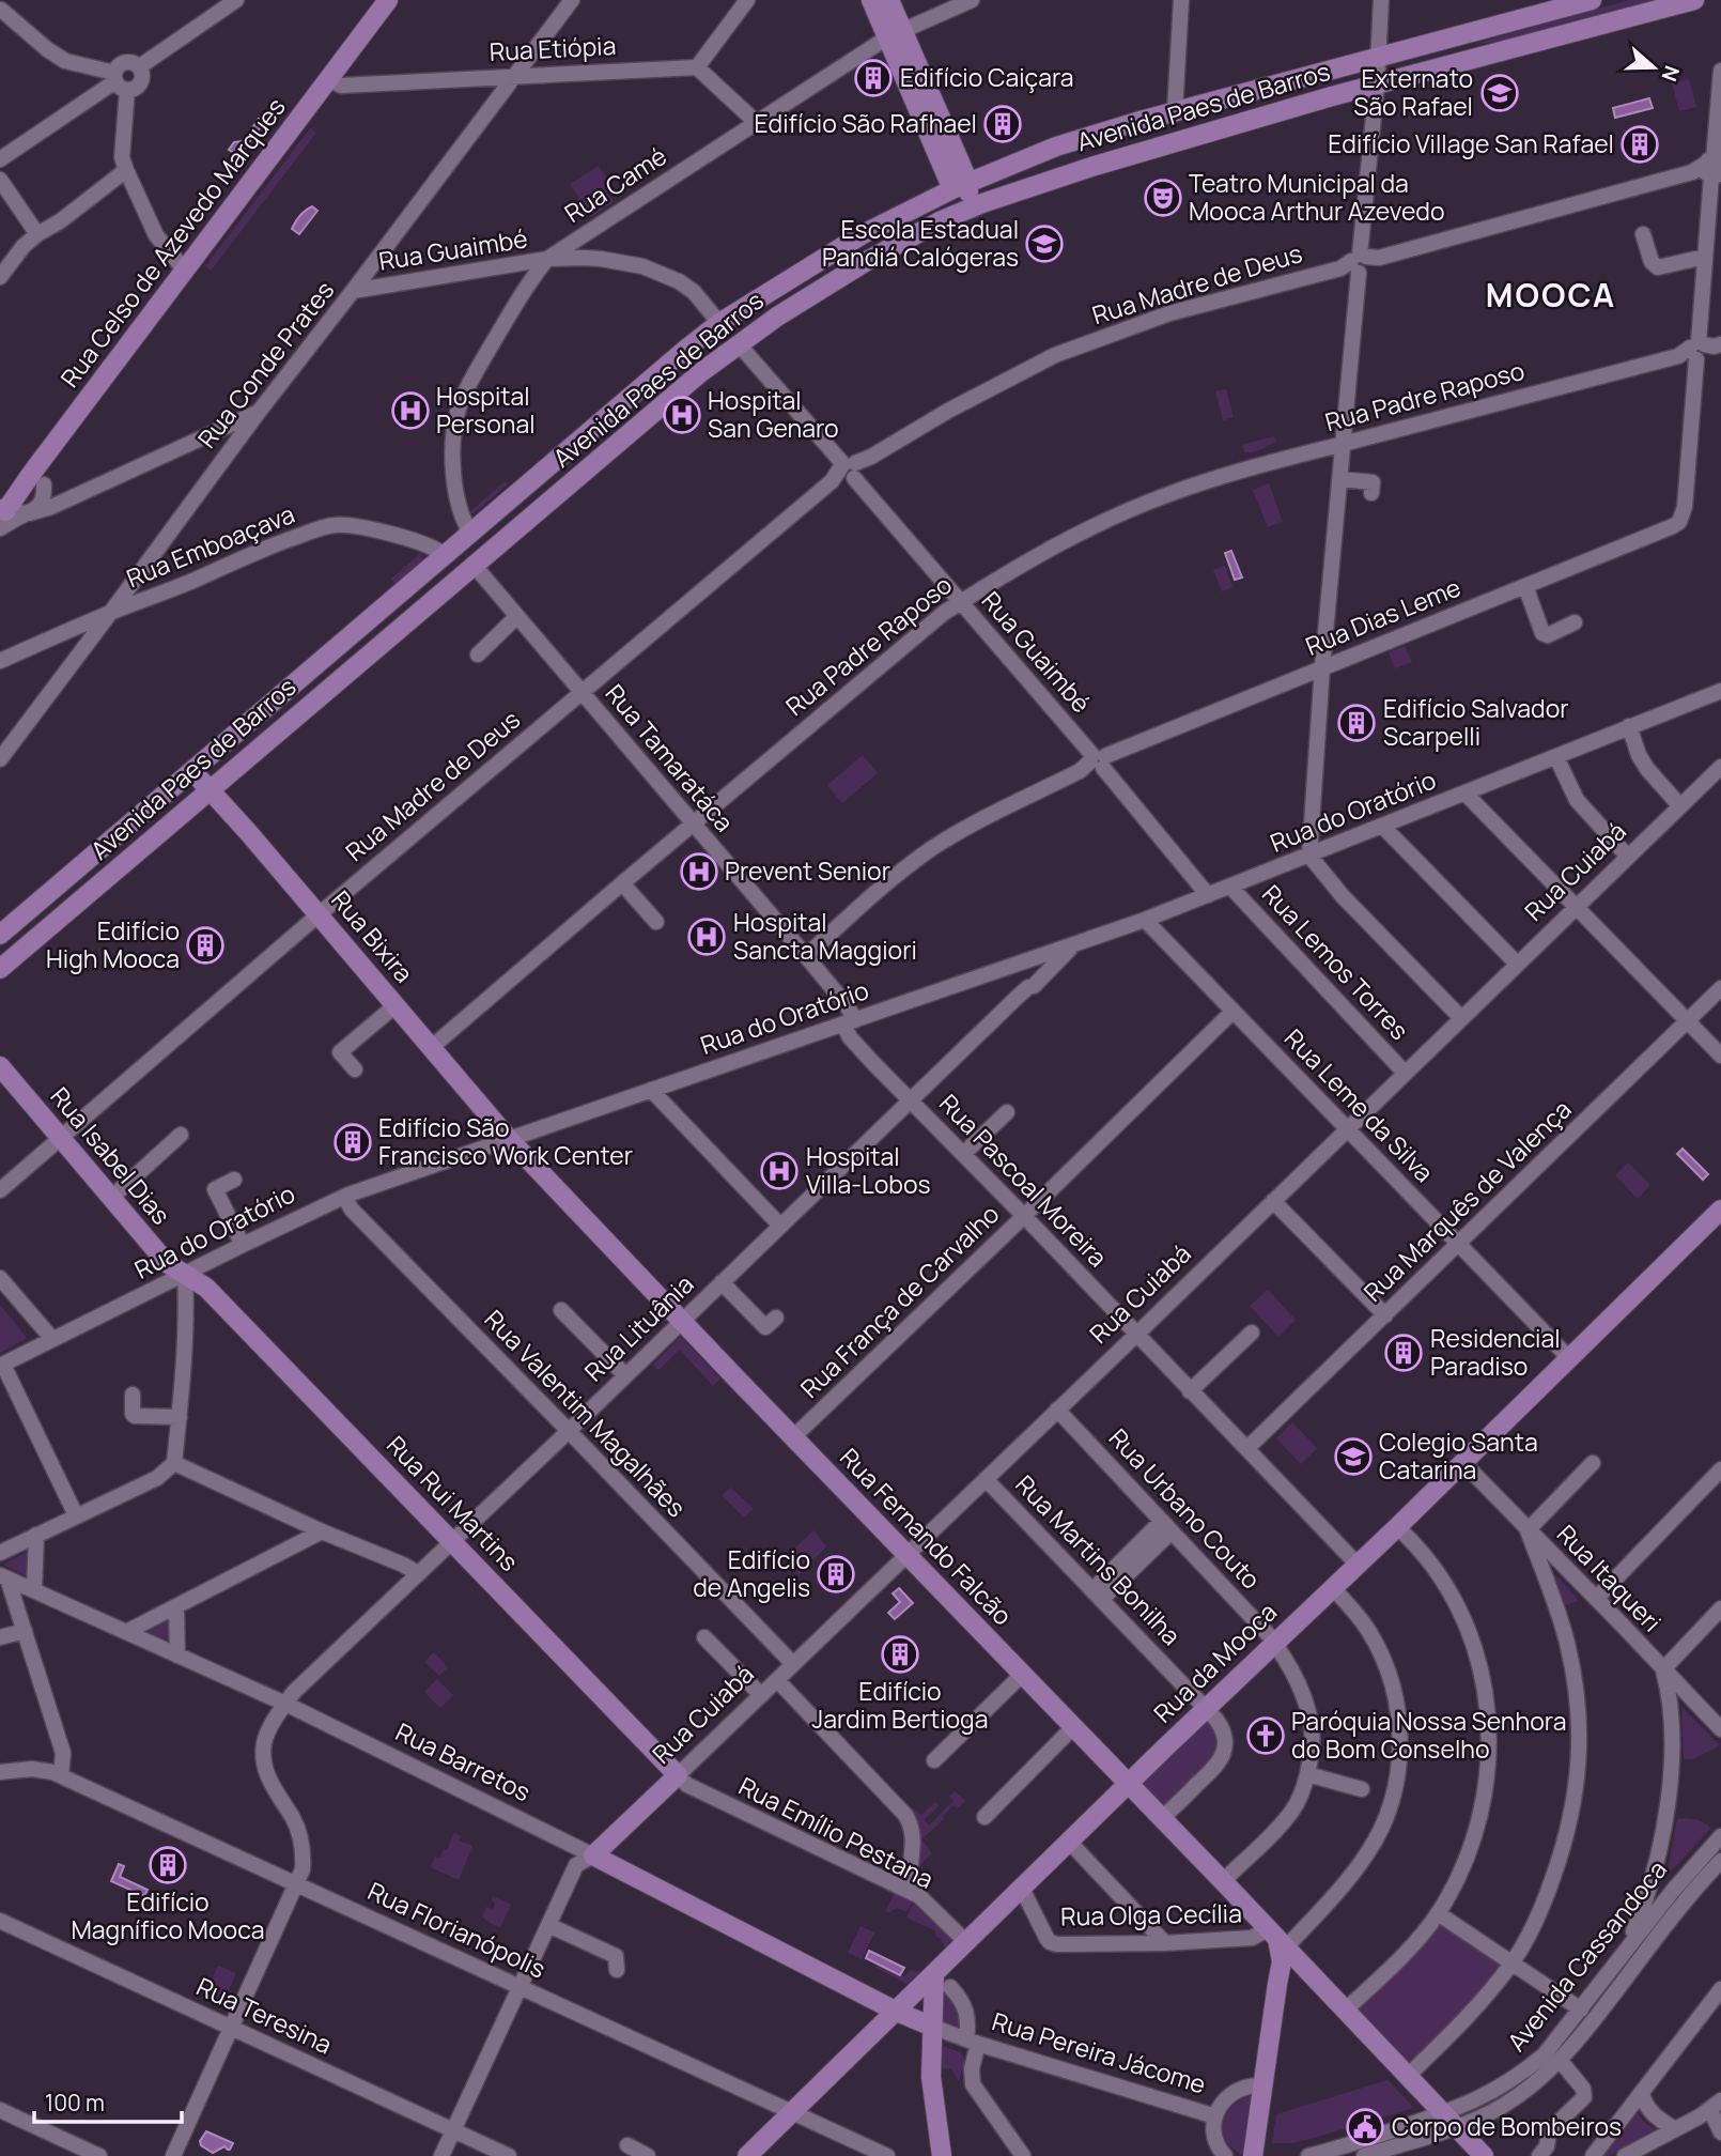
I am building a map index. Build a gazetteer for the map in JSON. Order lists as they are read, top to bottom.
{
  "streets": {
    "main road": [
      "Avenida Paes de Barros",
      "Rua Celso de Azevedo Marques",
      "Rua Cuiabá",
      "Rua Bixira",
      "Rua Isabel Dias",
      "Rua Rui Martins",
      "Rua Fernando Falcão",
      "Rua da Mooca",
      "Rua Barretos",
      "Rua Pereira Jácome"
    ],
    "street": [
      "Rua Etiópia",
      "Rua Camé",
      "Rua Guaimbé",
      "Rua Madre de Deus",
      "Rua Conde Prates",
      "Rua Padre Raposo",
      "Rua Emboaçava",
      "Rua Dias Leme",
      "Rua Tamaratáca",
      "Rua do Oratório",
      "Rua Lemos Torres",
      "Rua Leme da Silva",
      "Rua Pascoal Moreira",
      "Rua Marquês de Valença",
      "Rua França de Carvalho",
      "Rua Lituânia",
      "Rua Valentim Magalhães",
      "Rua Urbano Couto",
      "Rua Martins Bonilha",
      "Rua Itaqueri",
      "Rua Emílio Pestana",
      "Rua Olga Cecília",
      "Rua Florianópolis",
      "Avenida Cassandoca",
      "Rua Teresina"
    ]
  },
  "crossings": [
    ["Rua Etiópia", "Rua Celso de Azevedo Marques"],
    ["Rua Etiópia", "Rua Conde Prates"],
    ["Avenida Paes de Barros", "Rua Camé"],
    ["Avenida Paes de Barros", "Rua Guaimbé"],
    ["Avenida Paes de Barros", "Rua Emboaçava"],
    ["Avenida Paes de Barros", "Rua Tamaratáca"],
    ["Avenida Paes de Barros", "Rua Bixira"],
    ["Rua Camé", "Rua Guaimbé"],
    ["Rua Guaimbé", "Rua Madre de Deus"],
    ["Rua Guaimbé", "Rua Conde Prates"],
    ["Rua Guaimbé", "Rua Padre Raposo"],
    ["Rua Guaimbé", "Rua Dias Leme"],
    ["Rua Guaimbé", "Rua do Oratório"],
    ["Rua Madre de Deus", "Rua Tamaratáca"],
    ["Rua Madre de Deus", "Rua Bixira"],
    ["Rua Madre de Deus", "Rua Isabel Dias"],
    ["Rua Conde Prates", "Rua Emboaçava"],
    ["Rua Padre Raposo", "Rua Dias Leme"],
    ["Rua Padre Raposo", "Rua Tamaratáca"],
    ["Rua Padre Raposo", "Rua Bixira"],
    ["Rua Dias Leme", "Rua Tamaratáca"],
    ["Rua Tamaratáca", "Rua do Oratório"],
    ["Rua Tamaratáca", "Rua Pascoal Moreira"],
    ["Rua do Oratório", "Rua Bixira"],
    ["Rua do Oratório", "Rua Lemos Torres"],
    ["Rua do Oratório", "Rua Leme da Silva"],
    ["Rua do Oratório", "Rua Isabel Dias"],
    ["Rua do Oratório", "Rua Pascoal Moreira"],
    ["Rua do Oratório", "Rua Lituânia"],
    ["Rua do Oratório", "Rua Valentim Magalhães"],
    ["Rua do Oratório", "Rua Rui Martins"],
    ["Rua do Oratório", "Rua Fernando Falcão"],
    ["Rua Cuiabá", "Rua Lemos Torres"],
    ["Rua Cuiabá", "Rua Leme da Silva"],
    ["Rua Cuiabá", "Rua Pascoal Moreira"],
    ["Rua Cuiabá", "Rua Valentim Magalhães"],
    ["Rua Cuiabá", "Rua Rui Martins"],
    ["Rua Cuiabá", "Rua Urbano Couto"],
    ["Rua Cuiabá", "Rua Fernando Falcão"],
    ["Rua Cuiabá", "Rua Martins Bonilha"],
    ["Rua Cuiabá", "Rua Barretos"],
    ["Rua Cuiabá", "Rua Emílio Pestana"],
    ["Rua Bixira", "Rua Fernando Falcão"],
    ["Rua Leme da Silva", "Rua Marquês de Valença"],
    ["Rua Leme da Silva", "Rua França de Carvalho"],
    ["Rua Leme da Silva", "Rua da Mooca"],
    ["Rua Isabel Dias", "Rua Rui Martins"],
    ["Rua Pascoal Moreira", "Rua Marquês de Valença"],
    ["Rua Pascoal Moreira", "Rua França de Carvalho"],
    ["Rua Pascoal Moreira", "Rua Lituânia"],
    ["Rua Pascoal Moreira", "Rua da Mooca"],
    ["Rua França de Carvalho", "Rua Fernando Falcão"],
    ["Rua Lituânia", "Rua Valentim Magalhães"],
    ["Rua Lituânia", "Rua Rui Martins"],
    ["Rua Lituânia", "Rua Fernando Falcão"],
    ["Rua Lituânia", "Rua Barretos"],
    ["Rua Lituânia", "Rua Florianópolis"],
    ["Rua Lituânia", "Rua Teresina"],
    ["Rua Rui Martins", "Rua Emílio Pestana"],
    ["Rua Urbano Couto", "Rua Fernando Falcão"],
    ["Rua Urbano Couto", "Rua da Mooca"],
    ["Rua Fernando Falcão", "Rua Martins Bonilha"],
    ["Rua Fernando Falcão", "Rua da Mooca"],
    ["Rua Fernando Falcão", "Rua Olga Cecília"],
    ["Rua Fernando Falcão", "Avenida Cassandoca"],
    ["Rua Martins Bonilha", "Rua da Mooca"],
    ["Rua Itaqueri", "Rua da Mooca"],
    ["Rua da Mooca", "Rua Barretos"],
    ["Rua da Mooca", "Rua Emílio Pestana"],
    ["Rua da Mooca", "Rua Olga Cecília"],
    ["Rua da Mooca", "Rua Florianópolis"],
    ["Rua da Mooca", "Rua Pereira Jácome"],
    ["Rua Barretos", "Rua Pereira Jácome"]
  ],
  "districts": ["MOOCA"],
  "places": {
    "building": [
      "Edifício Caiçara",
      "Edifício São Rafhael",
      "Edifício Village San Rafael",
      "Edifício Salvador Scarpelli",
      "Edifício High Mooca",
      "Edifício São Francisco Work Center",
      "Residencial Paradiso",
      "Edifício de Angelis",
      "Edifício Jardim Bertioga",
      "Edifício Magnífico Mooca"
    ],
    "school or university": ["Externato São Rafael", "Escola Estadual Pandiá Calógeras", "Colegio Santa Catarina"],
    "theatre": ["Teatro Municipal da Mooca Arthur Azevedo"],
    "hospital": [
      "Hospital Personal",
      "Hospital San Genaro",
      "Prevent Senior",
      "Hospital Sancta Maggiori",
      "Hospital Villa-Lobos"
    ],
    "church": ["Paróquia Nossa Senhora do Bom Conselho"],
    "public building": ["Corpo de Bombeiros"]
  },
  "scale_bar": "100 m",
  "north": "right"
}
